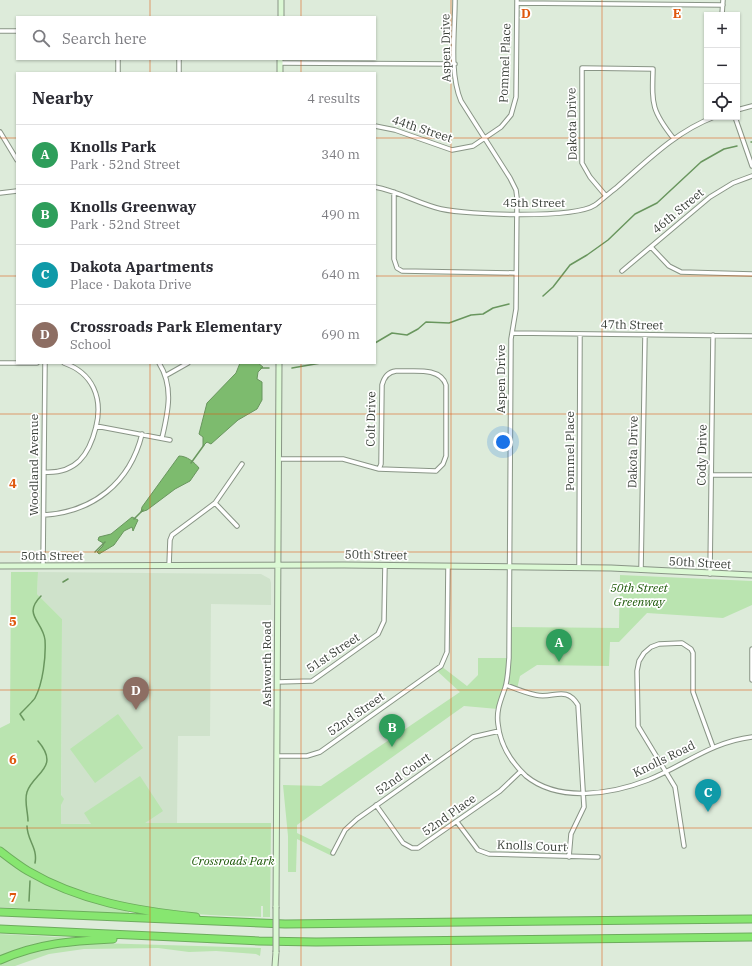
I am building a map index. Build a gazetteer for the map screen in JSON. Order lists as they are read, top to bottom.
{
  "streets": {
    "main road": ["50th Street", "Ashworth Road"],
    "street": [
      "Aspen Drive",
      "Pommel Place",
      "Dakota Drive",
      "44th Street",
      "45th Street",
      "46th Street",
      "47th Street",
      "Colt Drive",
      "Cody Drive",
      "Woodland Avenue",
      "51st Street",
      "52nd Street",
      "Knolls Road",
      "52nd Court",
      "52nd Place",
      "Knolls Court"
    ]
  },
  "crossings": [
    ["Aspen Drive", "Pommel Place"],
    ["Aspen Drive", "44th Street"],
    ["Aspen Drive", "45th Street"],
    ["Aspen Drive", "47th Street"],
    ["Aspen Drive", "50th Street"],
    ["Aspen Drive", "Knolls Road"],
    ["Aspen Drive", "52nd Court"],
    ["Aspen Drive", "52nd Place"],
    ["Pommel Place", "44th Street"],
    ["Pommel Place", "47th Street"],
    ["Pommel Place", "50th Street"],
    ["Dakota Drive", "45th Street"],
    ["Dakota Drive", "47th Street"],
    ["Dakota Drive", "50th Street"],
    ["47th Street", "Cody Drive"],
    ["Cody Drive", "50th Street"],
    ["Woodland Avenue", "50th Street"],
    ["50th Street", "51st Street"],
    ["50th Street", "Ashworth Road"],
    ["50th Street", "52nd Street"],
    ["51st Street", "Ashworth Road"],
    ["Ashworth Road", "52nd Street"],
    ["52nd Court", "52nd Place"],
    ["52nd Place", "Knolls Court"]
  ],
  "parks": ["50th Street Greenway", "Crossroads Park"],
  "page": {
    "map_buttons": ["+", "−"],
    "search": "Search here",
    "heading": ["Nearby", "4 results"],
    "list": [
      {
        "mark": "A",
        "name": "Knolls Park",
        "note": "Park · 52nd Street",
        "value": "340 m"
      },
      {
        "mark": "B",
        "name": "Knolls Greenway",
        "note": "Park · 52nd Street",
        "value": "490 m"
      },
      {
        "mark": "C",
        "name": "Dakota Apartments",
        "note": "Place · Dakota Drive",
        "value": "640 m"
      },
      {
        "mark": "D",
        "name": "Crossroads Park Elementary",
        "note": "School",
        "value": "690 m"
      }
    ],
    "pins": [
      "A",
      "D",
      "B",
      "C"
    ]
  },
  "grid": {
    "columns": ["D", "E"],
    "rows": [
      "4",
      "5",
      "6",
      "7"
    ]
  }
}
